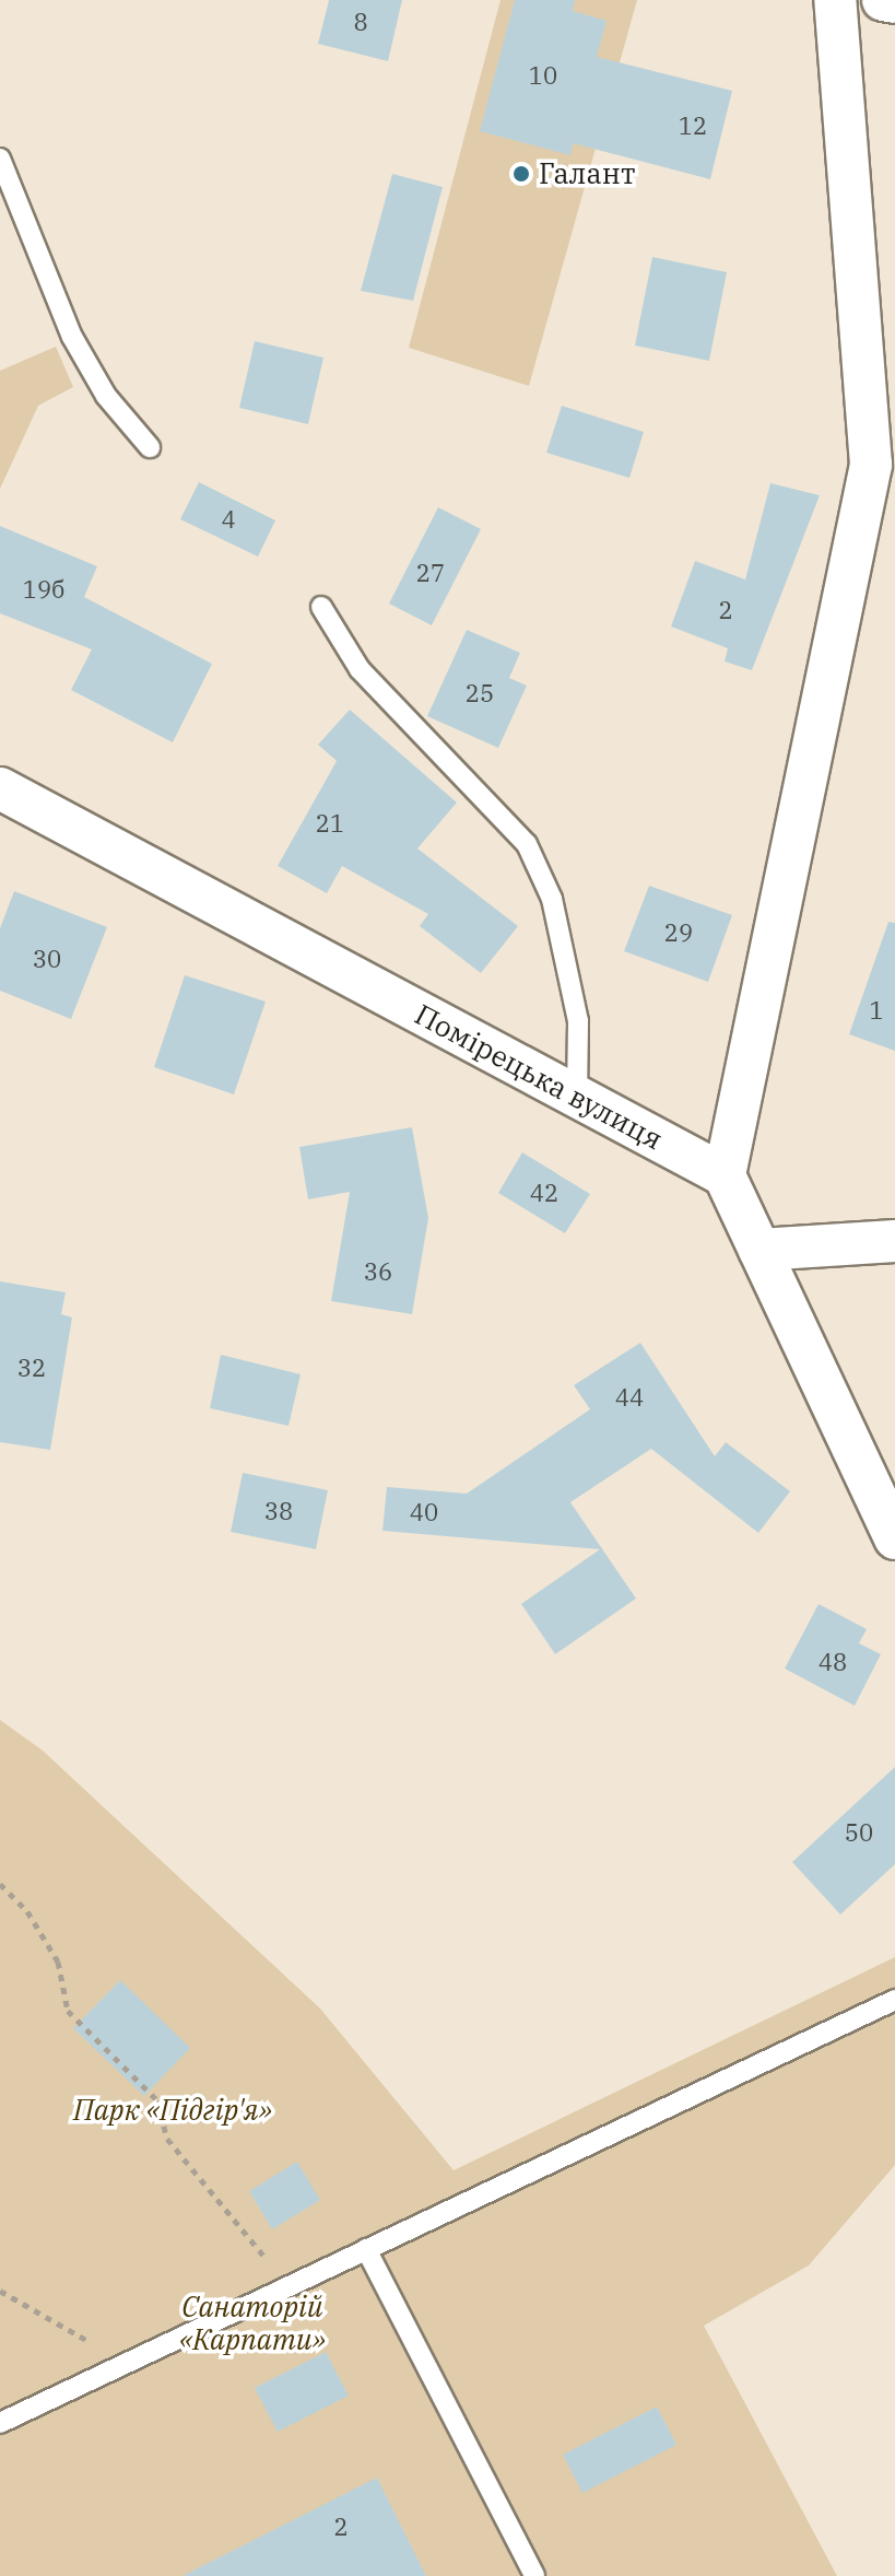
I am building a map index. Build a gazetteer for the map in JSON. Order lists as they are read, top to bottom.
{
  "streets": {
    "street": ["Помірецька вулиця"]
  },
  "parks": ["Парк «Підгір'я»", "Санаторій «Карпати»"],
  "places": ["Галант"],
  "house_numbers": [
    "8",
    "10",
    "12",
    "4",
    "27",
    "19б",
    "2",
    "25",
    "21",
    "29",
    "30",
    "1",
    "42",
    "36",
    "32",
    "44",
    "38",
    "40",
    "48",
    "50",
    "2"
  ]
}
